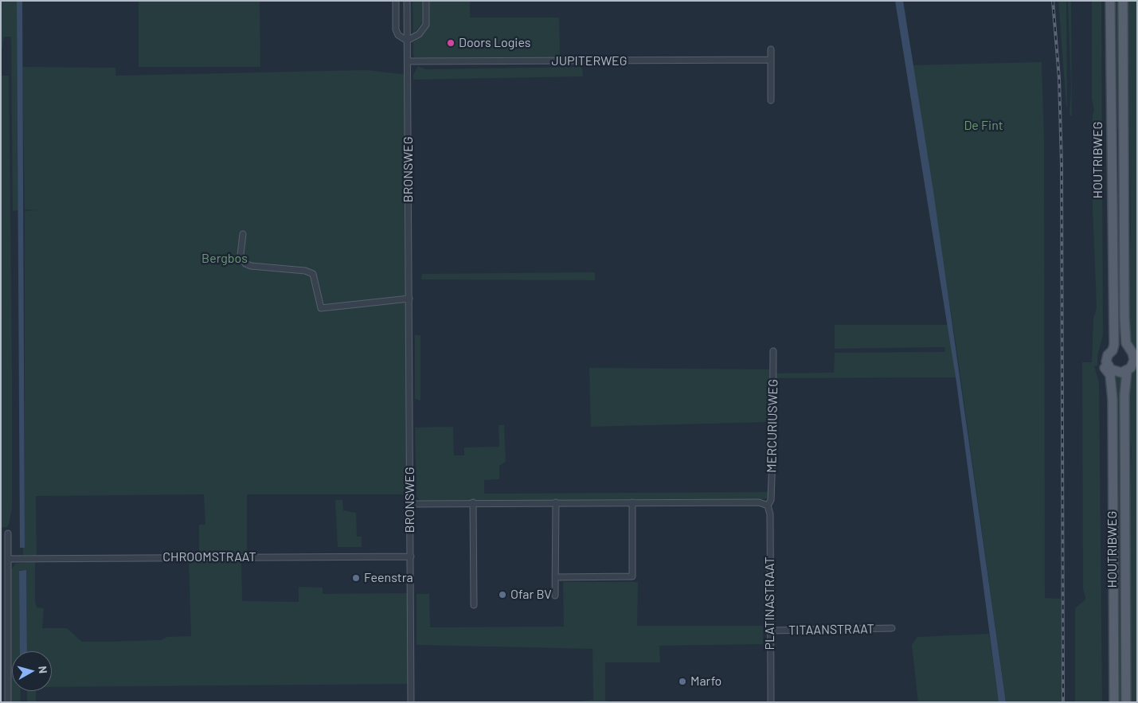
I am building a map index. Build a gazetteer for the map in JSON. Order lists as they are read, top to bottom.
{
  "streets": {
    "main road": ["HOUTRIBWEG"],
    "street": [
      "JUPITERWEG",
      "BRONSWEG",
      "MERCURIUSWEG",
      "CHROOMSTRAAT",
      "PLATINASTRAAT",
      "TITAANSTRAAT"
    ]
  },
  "crossings": [
    ["JUPITERWEG", "BRONSWEG"],
    ["BRONSWEG", "CHROOMSTRAAT"],
    ["MERCURIUSWEG", "PLATINASTRAAT"],
    ["PLATINASTRAAT", "TITAANSTRAAT"]
  ],
  "parks": ["De Fint", "Bergbos"],
  "places": [
    "Doors Logies",
    "Feenstra",
    "Ofar BV",
    "Marfo"
  ],
  "north": "right"
}
